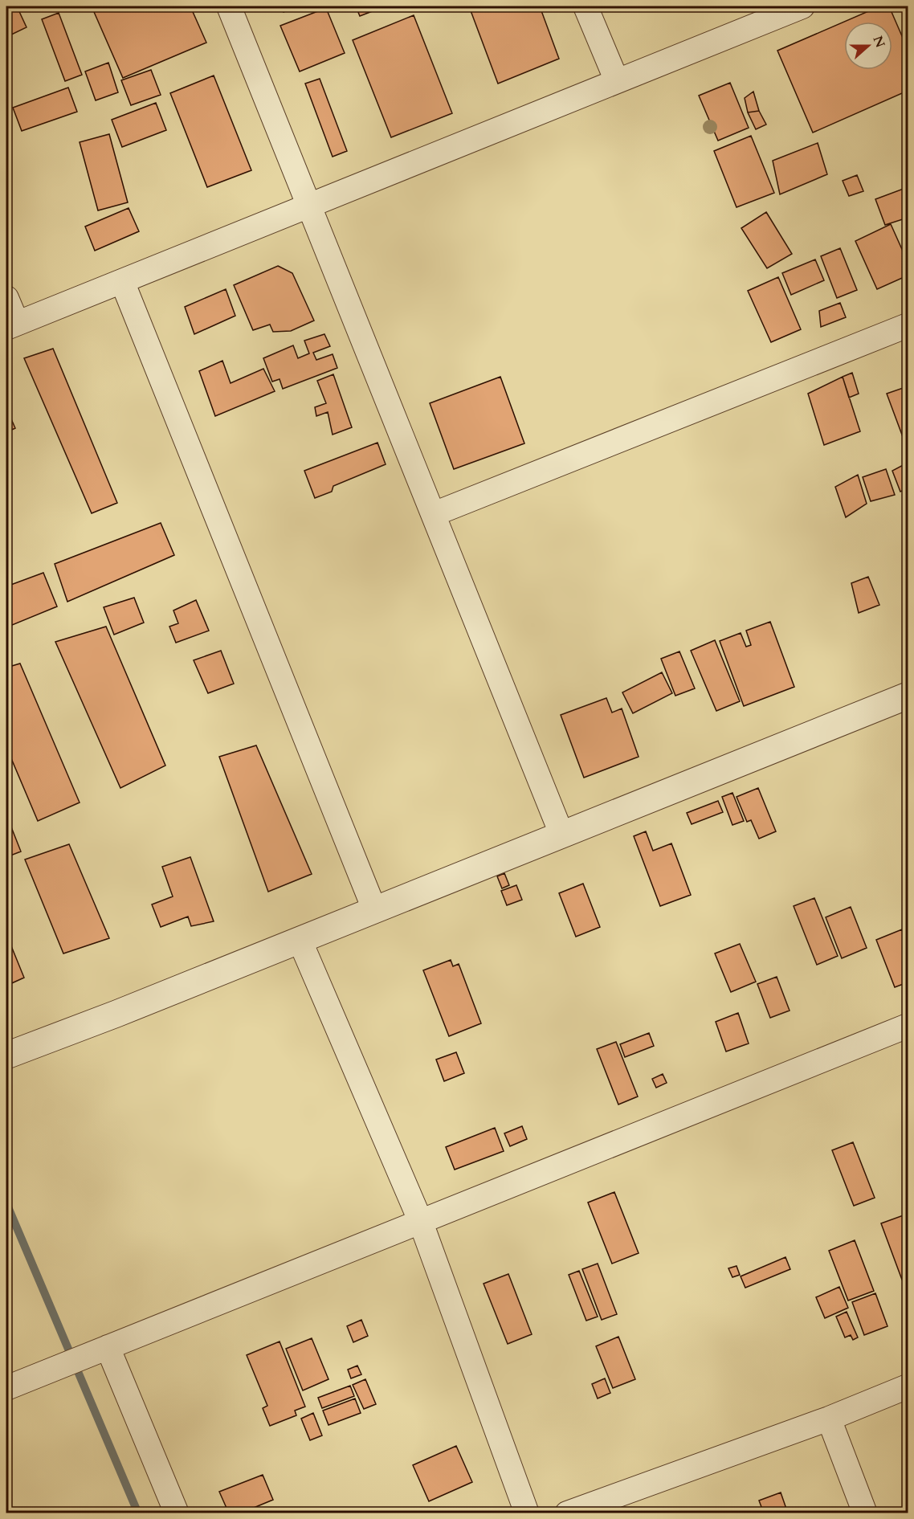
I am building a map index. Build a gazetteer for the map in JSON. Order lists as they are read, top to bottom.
{
  "north": "right"
}
